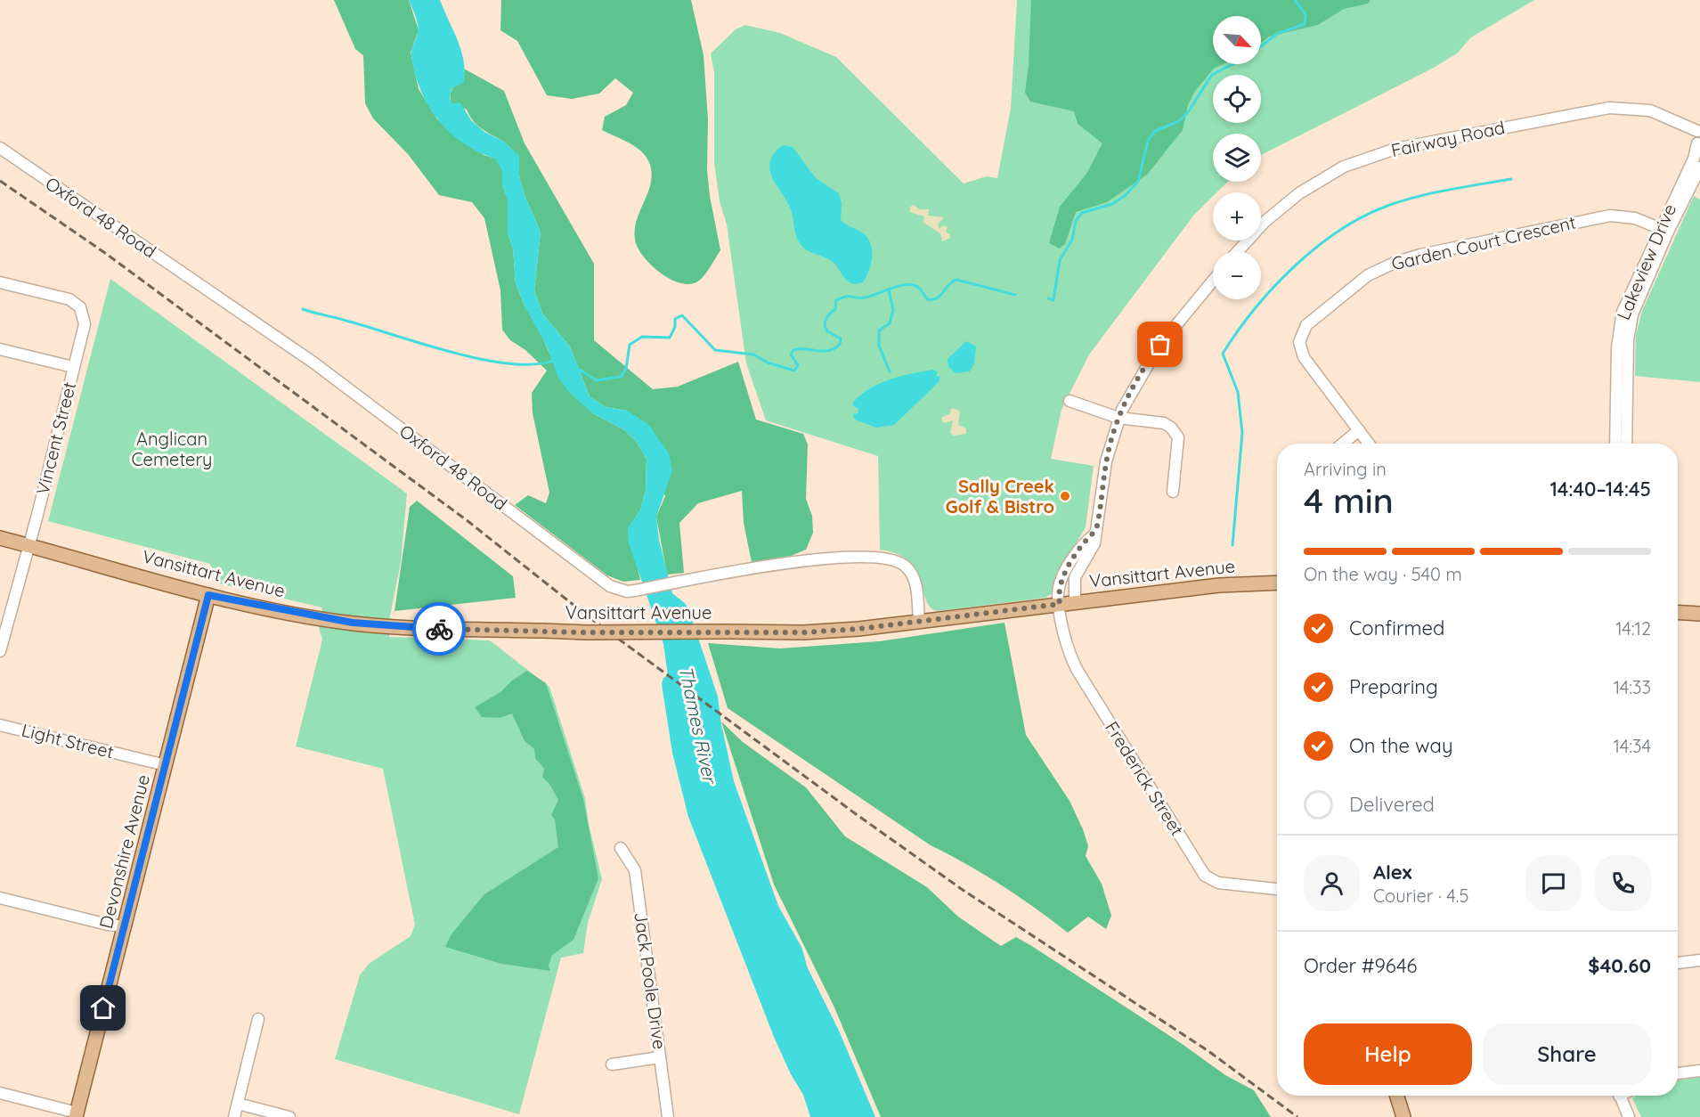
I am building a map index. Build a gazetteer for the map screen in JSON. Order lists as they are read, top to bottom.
{
  "streets": {
    "main road": ["Vansittart Avenue", "Devonshire Avenue"],
    "street": [
      "Fairway Road",
      "Oxford 48 Road",
      "Garden Court Crescent",
      "Lakeview Drive",
      "Vincent Street",
      "Light Street",
      "Frederick Street",
      "Jack Poole Drive"
    ]
  },
  "crossings": [
    ["Fairway Road", "Lakeview Drive"],
    ["Oxford 48 Road", "Vansittart Avenue"],
    ["Garden Court Crescent", "Lakeview Drive"],
    ["Vincent Street", "Vansittart Avenue"],
    ["Vansittart Avenue", "Frederick Street"],
    ["Vansittart Avenue", "Devonshire Avenue"],
    ["Light Street", "Devonshire Avenue"]
  ],
  "water": ["Thames River"],
  "parks": ["Anglican Cemetery"],
  "places": ["Sally Creek Golf & Bistro"],
  "north": "bottom right",
  "page": {
    "map_buttons": ["+", "−"],
    "heading": ["4 min", "Arriving in", "14:40–14:45"],
    "panel": [
      "Alex",
      "Courier · 4.5",
      "Order #9646",
      "$40.60"
    ],
    "bar": "On the way · 540 m",
    "list": [
      ["Confirmed", "14:12"],
      ["Preparing", "14:33"],
      ["On the way", "14:34"],
      "Delivered"
    ],
    "buttons": ["Help", "Share"]
  }
}
